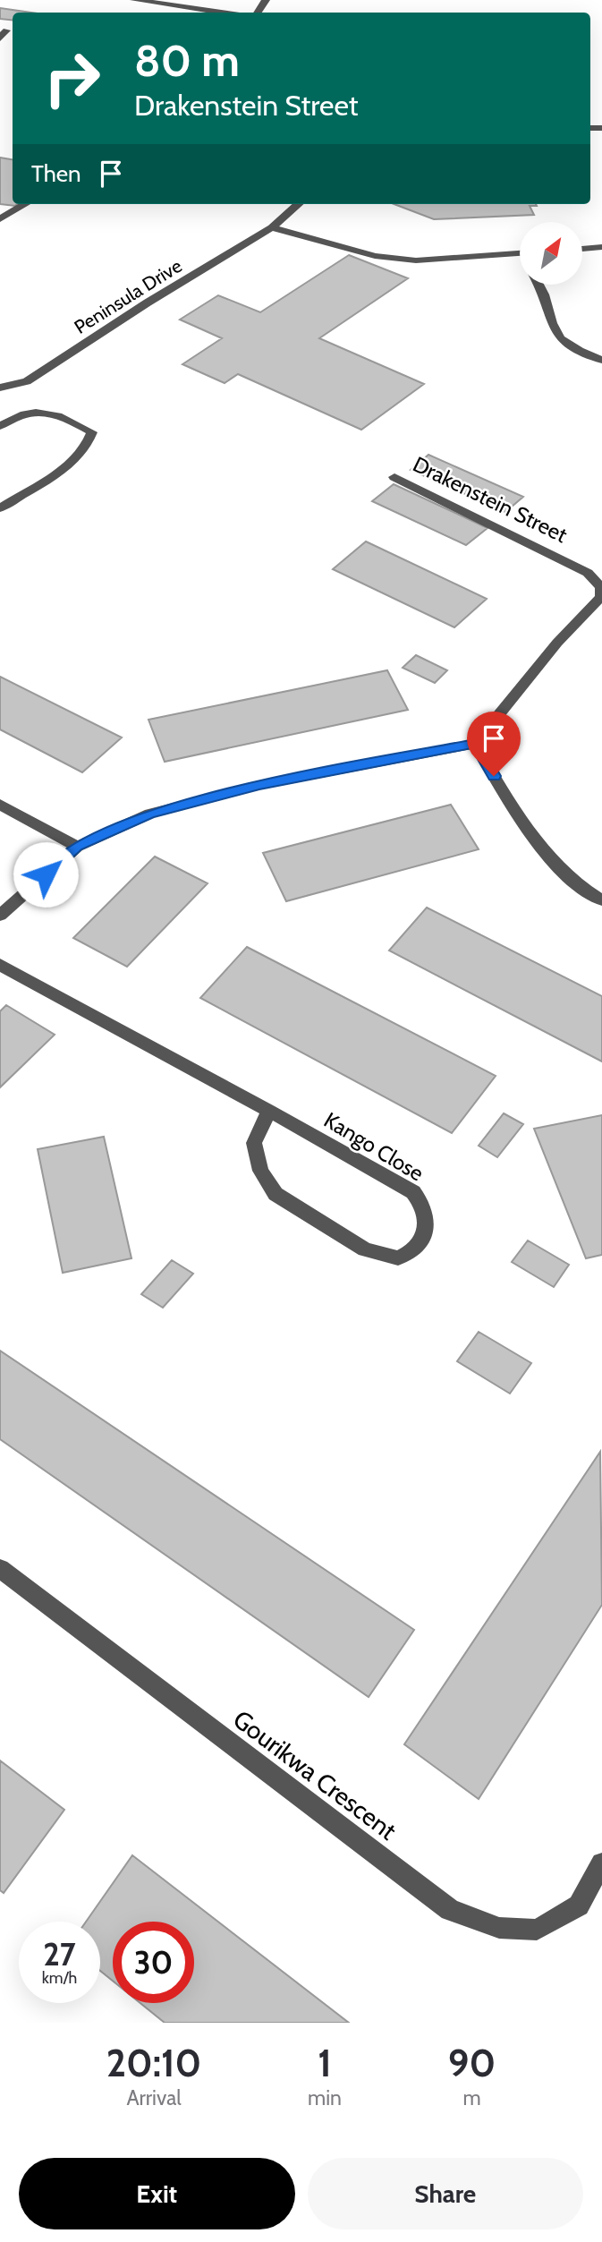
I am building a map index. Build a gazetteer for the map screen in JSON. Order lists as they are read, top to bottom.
{
  "streets": {
    "street": [
      "Peninsula Drive",
      "Drakenstein Street",
      "Kango Close",
      "Gourikwa Crescent"
    ]
  },
  "north": "top right",
  "page": {
    "turn": ["80 m", "Drakenstein Street"],
    "then": "Then",
    "speed": "27 km/h",
    "limit": "30",
    "eta": [
      "20:10",
      "Arrival",
      "1",
      "min",
      "90",
      "m"
    ],
    "buttons": ["Exit", "Share"]
  }
}
